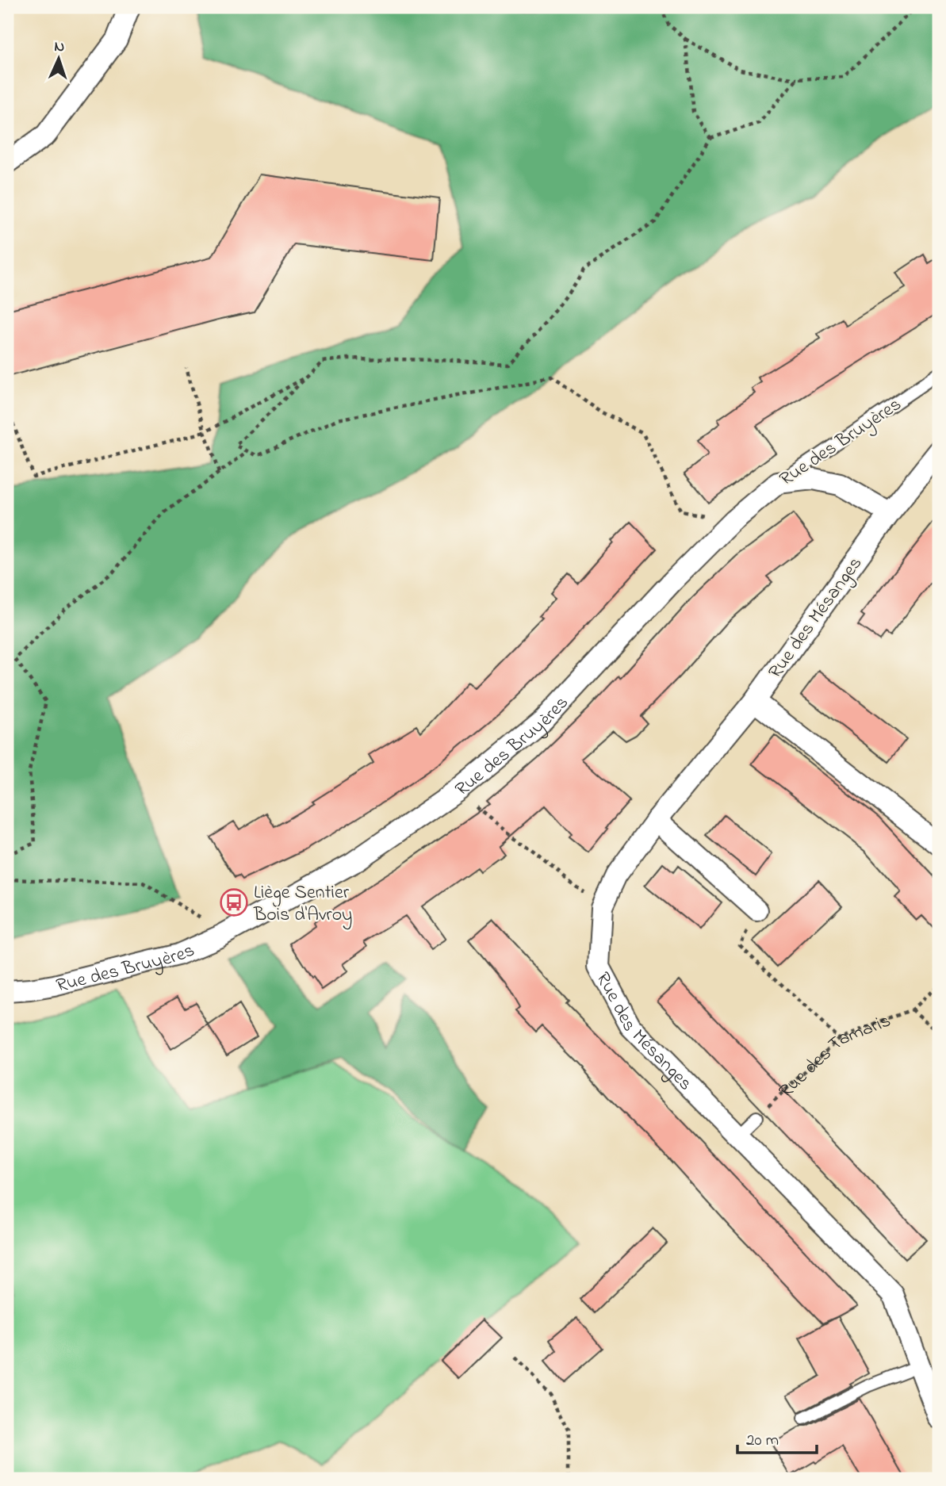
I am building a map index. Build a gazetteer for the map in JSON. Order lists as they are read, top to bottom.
{
  "streets": {
    "street": ["Rue des Bruyères", "Rue des Mésanges"],
    "path": ["Rue des Tamaris"]
  },
  "places": {
    "bus stop": ["Liège Sentier Bois d'Avroy"]
  },
  "scale_bar": "20 m",
  "north": "top"
}
